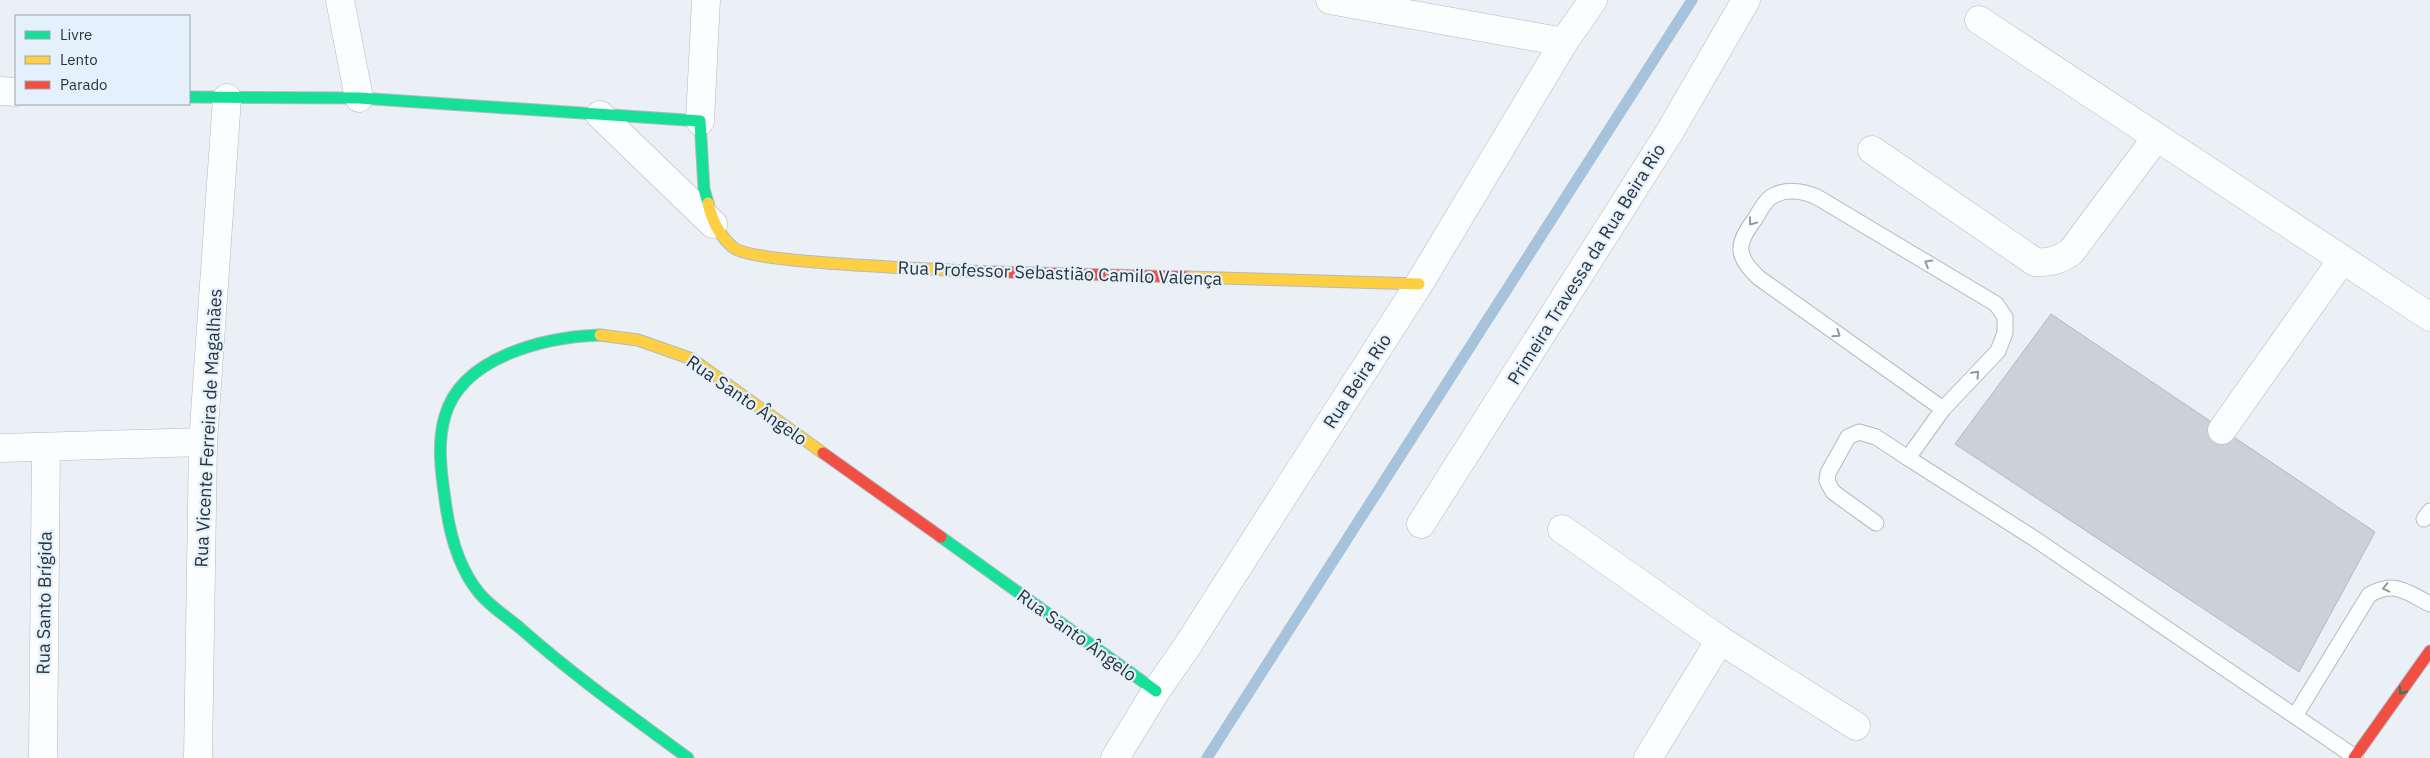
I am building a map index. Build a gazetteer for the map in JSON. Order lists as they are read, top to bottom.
{
  "streets": {
    "street": [
      "Primeira Travessa da Rua Beira Rio",
      "Rua Professor Sebastião Camilo Valença",
      "Rua Beira Rio",
      "Rua Santo Ângelo",
      "Rua Vicente Ferreira de Magalhães",
      "Rua Santo Brígida"
    ]
  },
  "crossings": [
    ["Rua Professor Sebastião Camilo Valença", "Rua Beira Rio"],
    ["Rua Beira Rio", "Rua Santo Ângelo"]
  ],
  "legend": ["Livre", "Lento", "Parado"]
}
